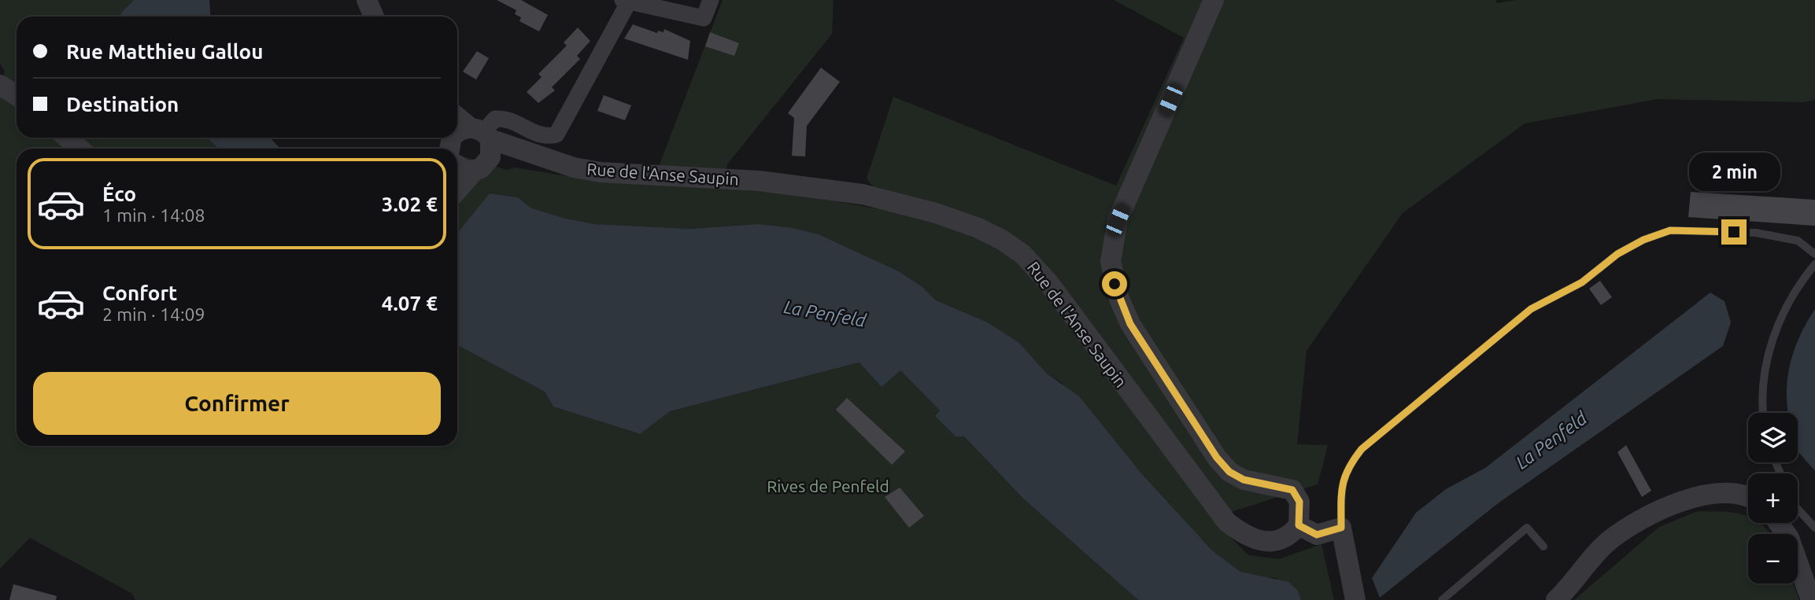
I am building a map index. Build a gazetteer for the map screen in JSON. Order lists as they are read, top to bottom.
{
  "streets": {
    "street": ["Rue de l'Anse Saupin"]
  },
  "water": ["La Penfeld"],
  "parks": ["Rives de Penfeld"],
  "page": {
    "banner": ["Rue Matthieu Gallou", "Destination"],
    "bubble": "2 min",
    "list": [
      {
        "name": "Éco",
        "note": "1 min · 14:08",
        "value": "3.02 €"
      },
      {
        "name": "Confort",
        "note": "2 min · 14:09",
        "value": "4.07 €"
      }
    ],
    "buttons": "Confirmer",
    "map_buttons": ["+", "−"]
  }
}
